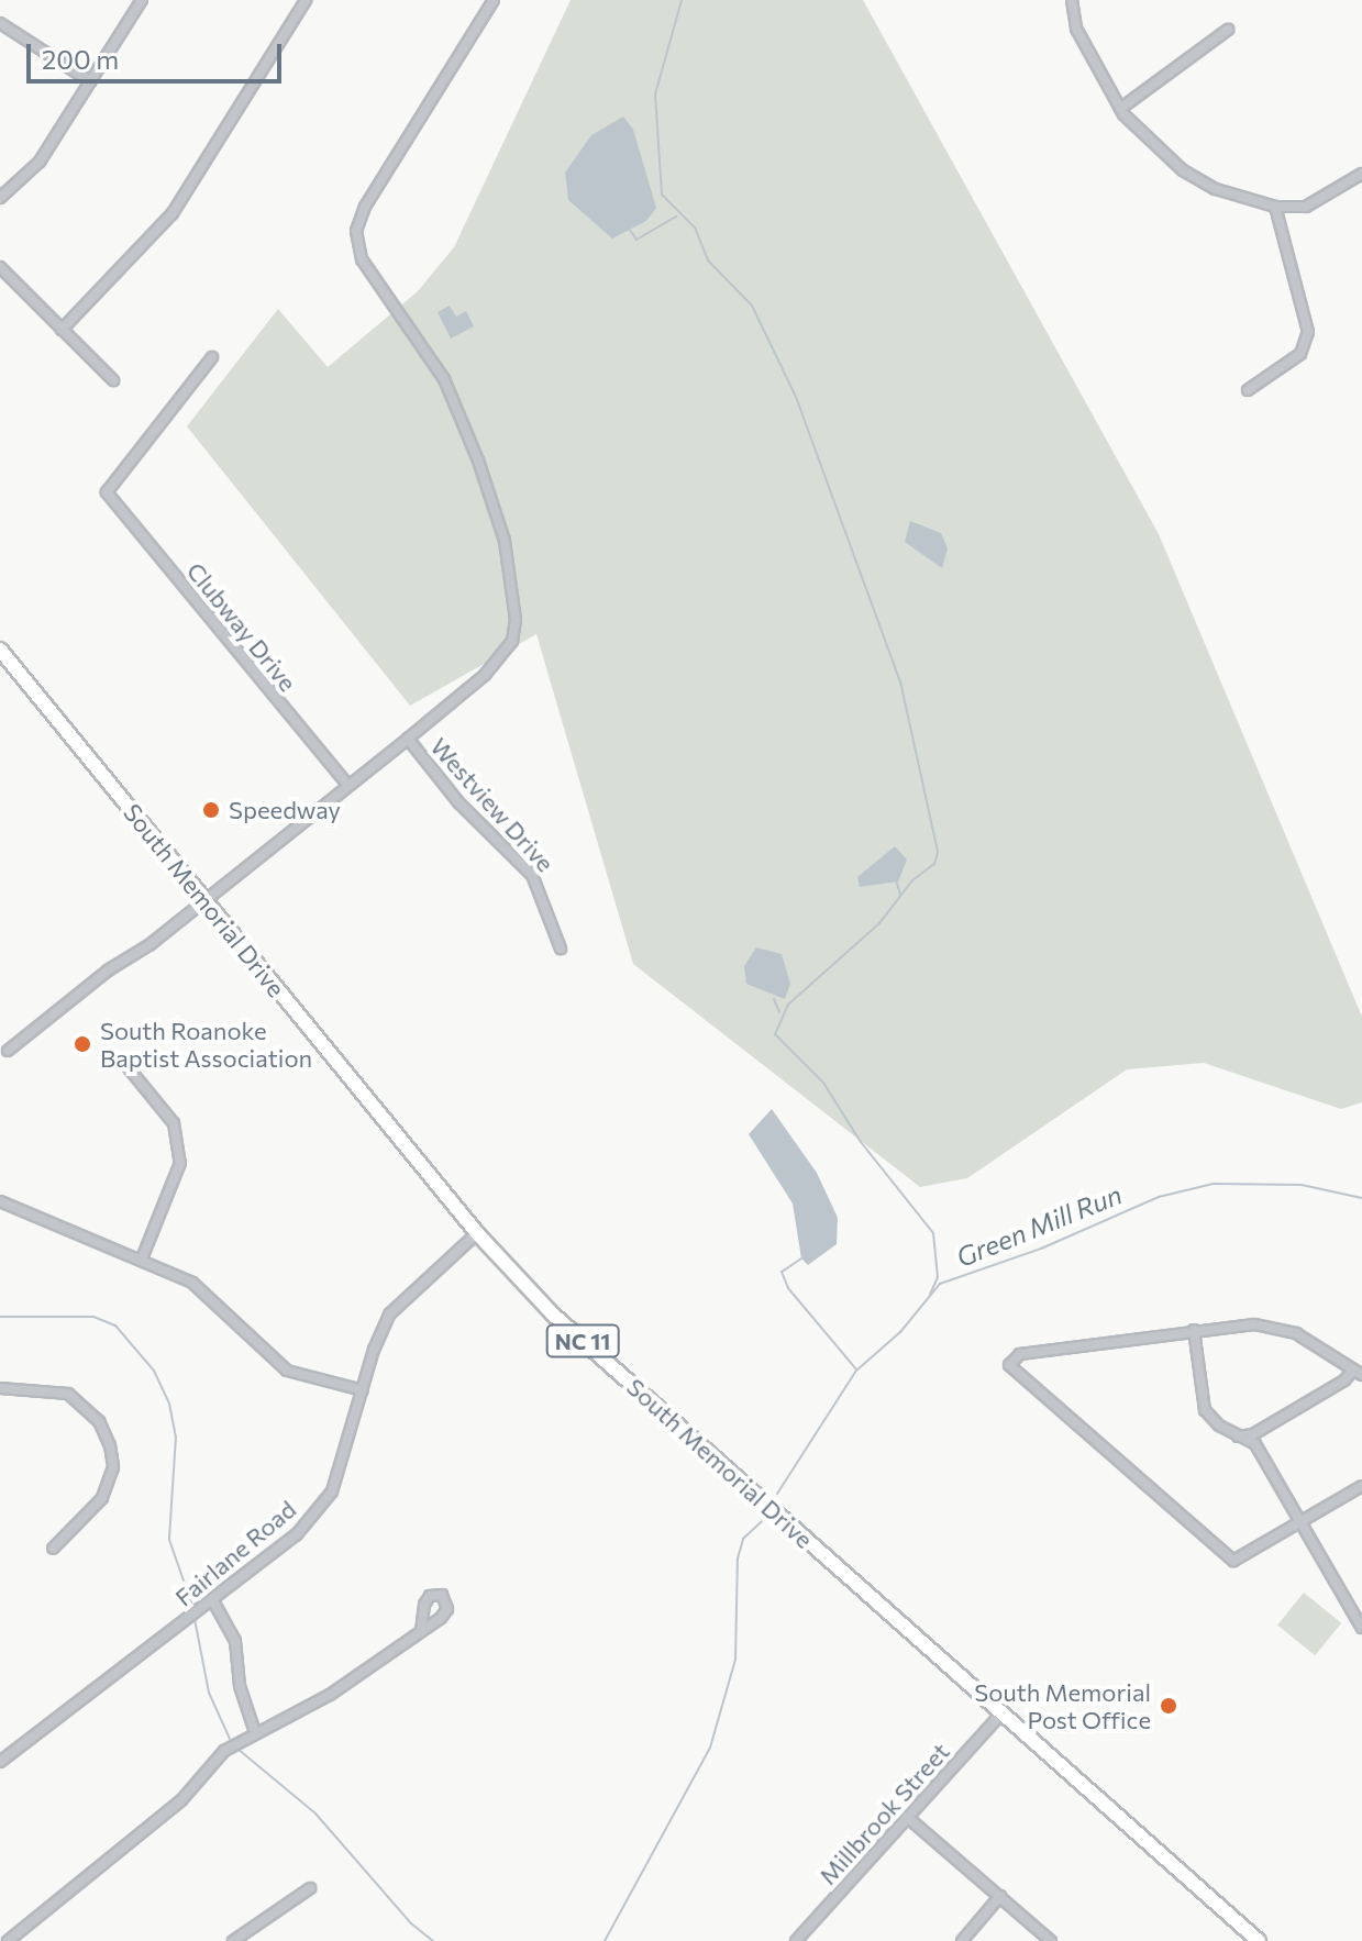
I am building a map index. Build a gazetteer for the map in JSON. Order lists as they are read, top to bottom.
{
  "streets": {
    "main road": ["South Memorial Drive", "NC 11"],
    "street": [
      "Clubway Drive",
      "Westview Drive",
      "Fairlane Road",
      "Millbrook Street"
    ]
  },
  "crossings": [
    ["South Memorial Drive", "Fairlane Road"],
    ["South Memorial Drive", "Millbrook Street"]
  ],
  "water": ["Green Mill Run"],
  "places": ["Speedway", "South Roanoke Baptist Association", "South Memorial Post Office"],
  "scale_bar": "200 m"
}
